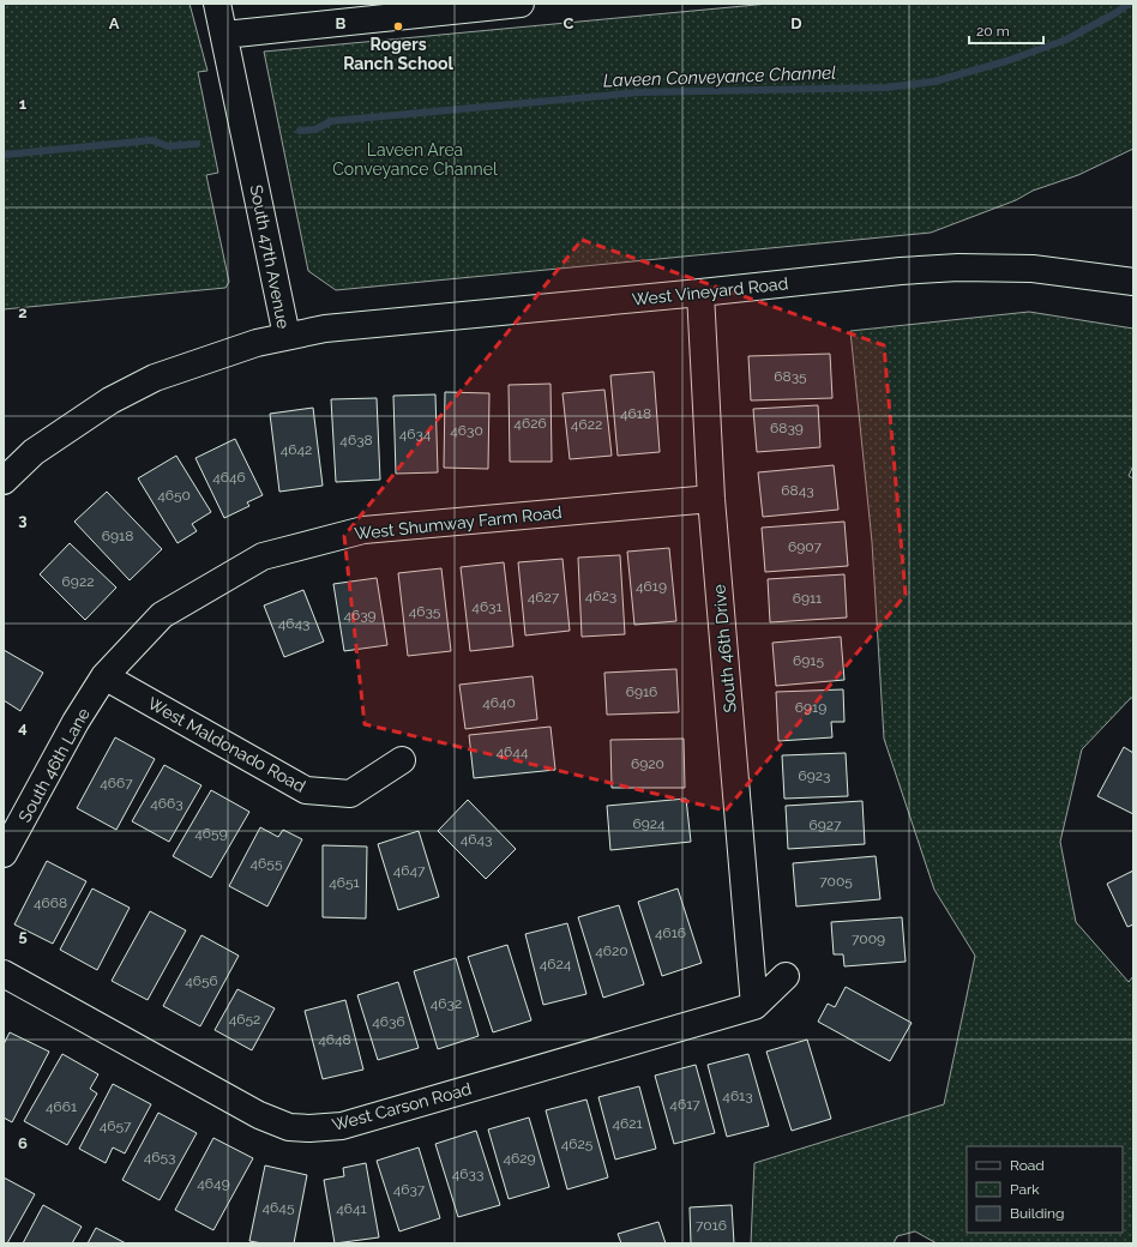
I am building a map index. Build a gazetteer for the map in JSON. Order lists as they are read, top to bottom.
{
  "streets": {
    "street": [
      "South 47th Avenue",
      "West Vineyard Road",
      "West Shumway Farm Road",
      "South 46th Drive",
      "West Maldonado Road",
      "South 46th Lane",
      "West Carson Road"
    ]
  },
  "crossings": [
    ["South 47th Avenue", "West Vineyard Road"],
    ["West Vineyard Road", "South 46th Drive"],
    ["West Shumway Farm Road", "South 46th Drive"],
    ["West Shumway Farm Road", "West Maldonado Road"],
    ["West Shumway Farm Road", "South 46th Lane"],
    ["South 46th Drive", "West Carson Road"],
    ["West Maldonado Road", "South 46th Lane"]
  ],
  "water": ["Laveen Conveyance Channel"],
  "parks": ["Laveen Area Conveyance Channel"],
  "places": ["Rogers Ranch School"],
  "house_numbers": [
    "6835",
    "4618",
    "4626",
    "4622",
    "6839",
    "4630",
    "4634",
    "4638",
    "4642",
    "4646",
    "6843",
    "4650",
    "6918",
    "6907",
    "6922",
    "4619",
    "4623",
    "4627",
    "6911",
    "4631",
    "4635",
    "4639",
    "4643",
    "6915",
    "6916",
    "4640",
    "6919",
    "4644",
    "6920",
    "6923",
    "4667",
    "4663",
    "6924",
    "6927",
    "4659",
    "4643",
    "4655",
    "4647",
    "7005",
    "4651",
    "4668",
    "4616",
    "7009",
    "4620",
    "4624",
    "4656",
    "4632",
    "4652",
    "4636",
    "4648",
    "4613",
    "4617",
    "4661",
    "4621",
    "4657",
    "4625",
    "4653",
    "4629",
    "4633",
    "4649",
    "4637",
    "4645",
    "4641",
    "7016"
  ],
  "legend": ["Road", "Park", "Building"],
  "scale_bar": "20 m",
  "grid": {
    "columns": [
      "A",
      "B",
      "C",
      "D"
    ],
    "rows": [
      "1",
      "2",
      "3",
      "4",
      "5",
      "6"
    ]
  }
}
